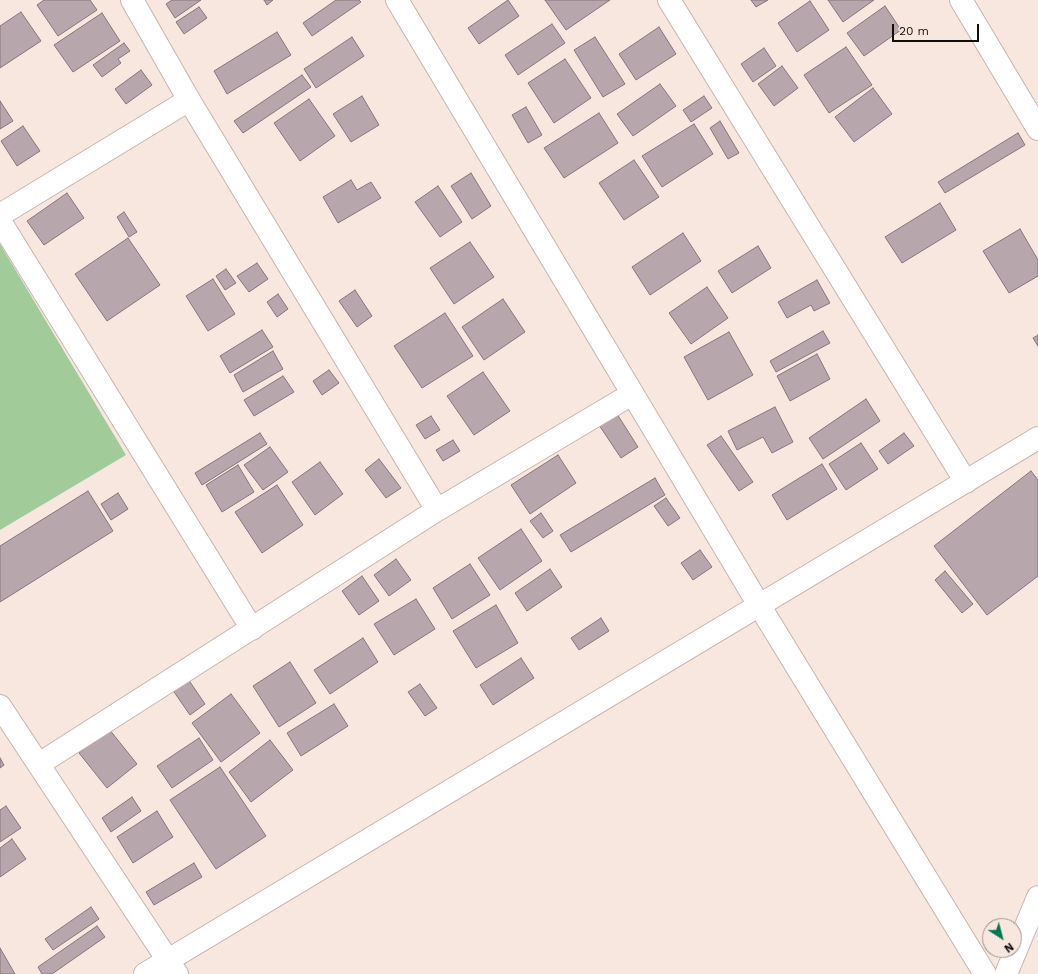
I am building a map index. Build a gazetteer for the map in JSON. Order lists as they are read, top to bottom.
{
  "scale_bar": "20 m",
  "north": "bottom right"
}
